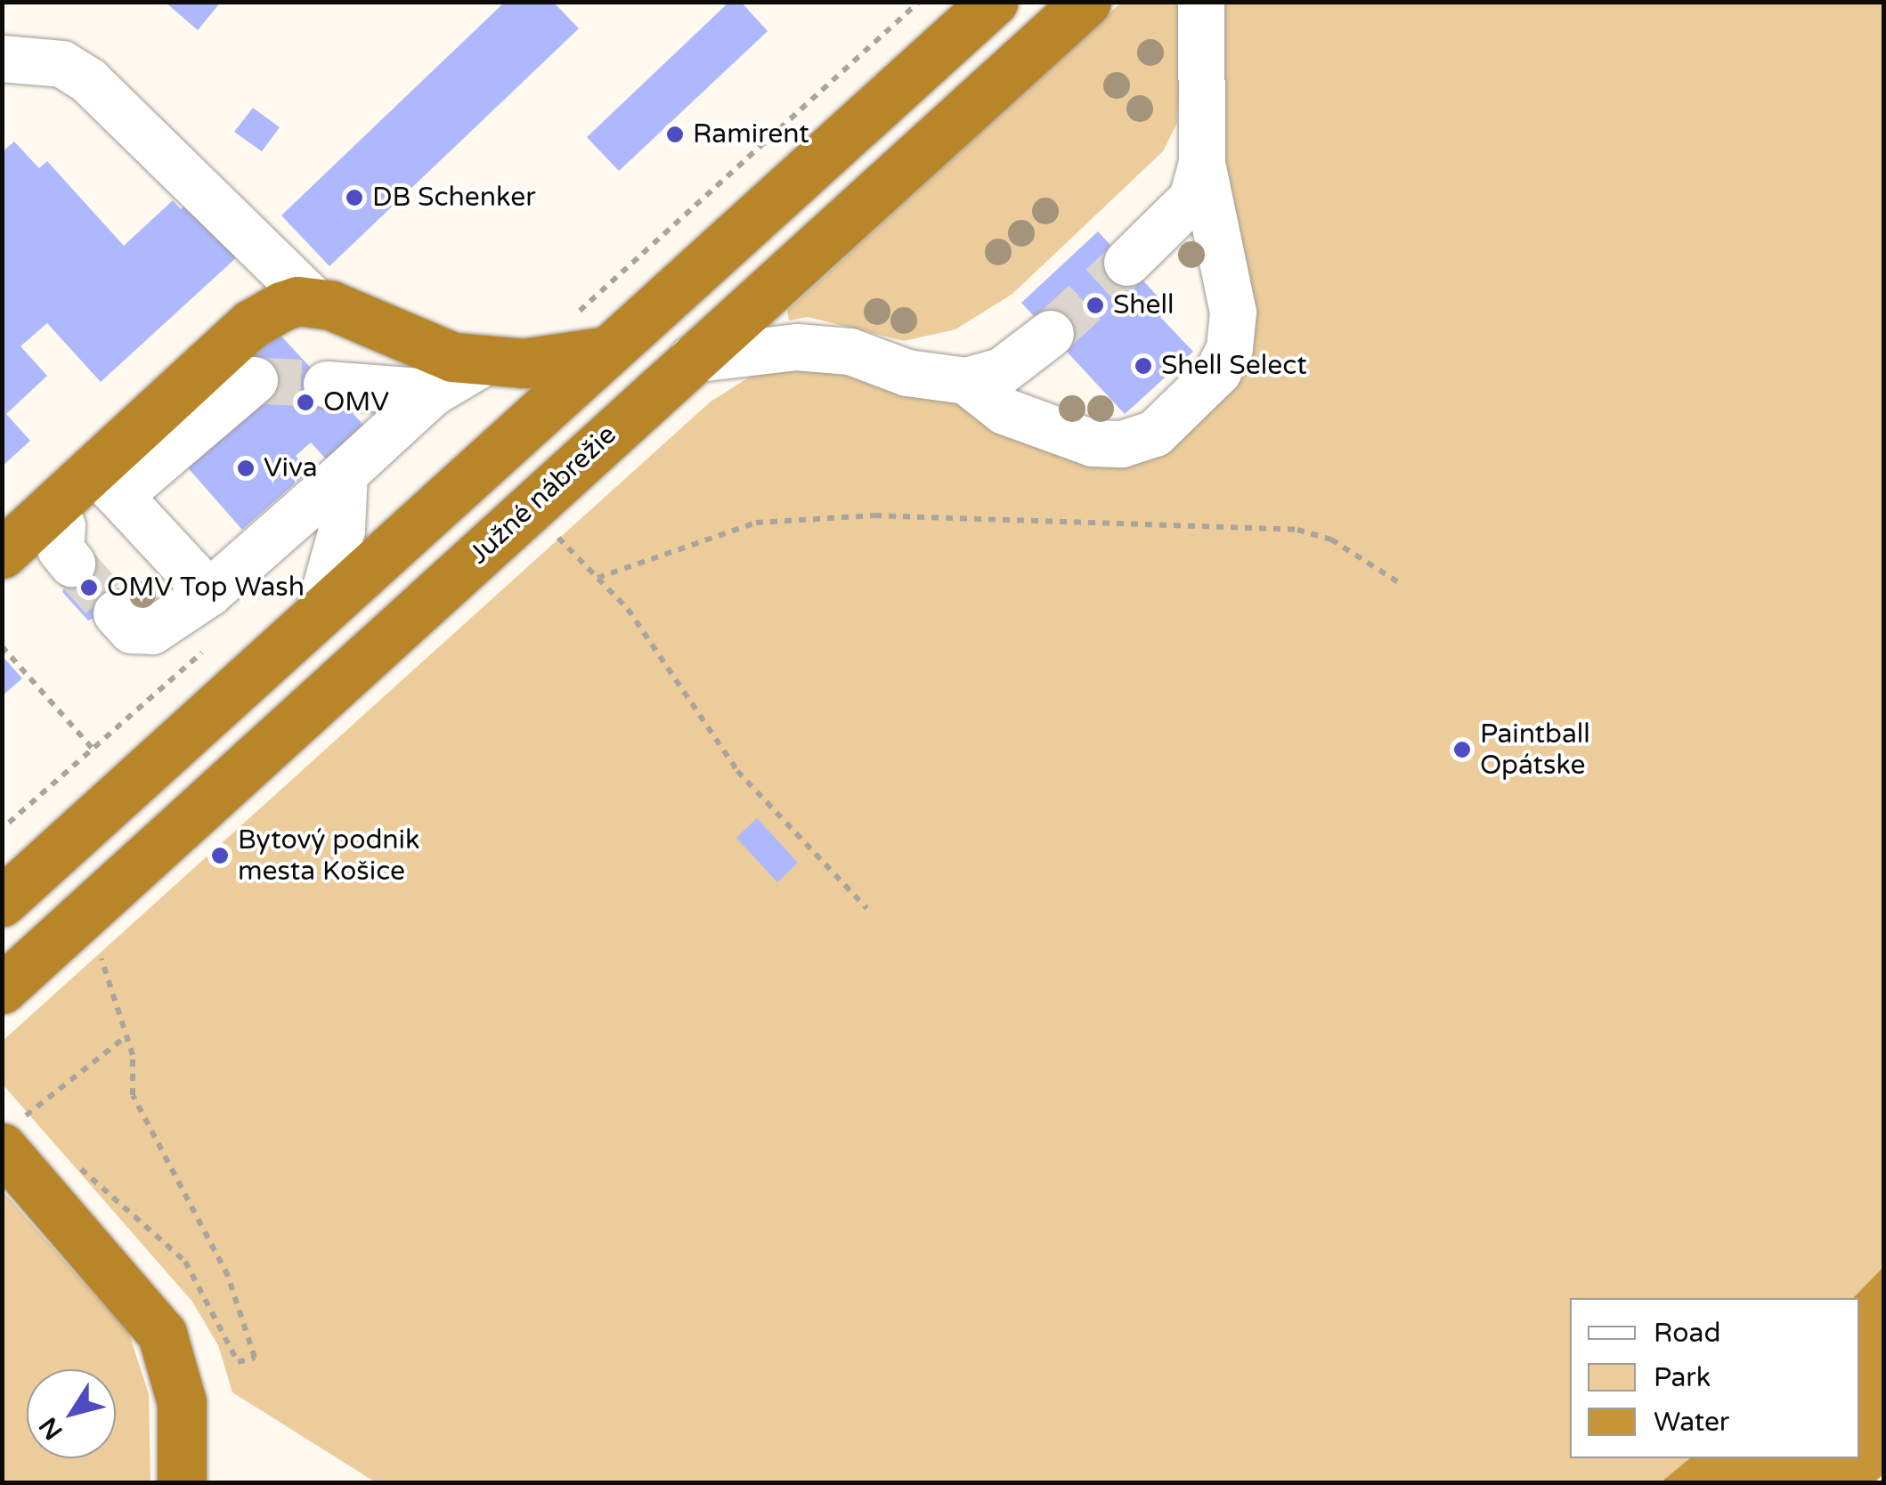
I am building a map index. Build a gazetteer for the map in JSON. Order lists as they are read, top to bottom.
{
  "streets": {
    "highway": ["Južné nábrežie"]
  },
  "places": [
    "Ramirent",
    "DB Schenker",
    "Shell",
    "Shell Select",
    "OMV",
    "Viva",
    "OMV Top Wash",
    "Paintball Opátske",
    "Bytový podnik mesta Košice"
  ],
  "legend": ["Road", "Park", "Water"],
  "north": "bottom left"
}
